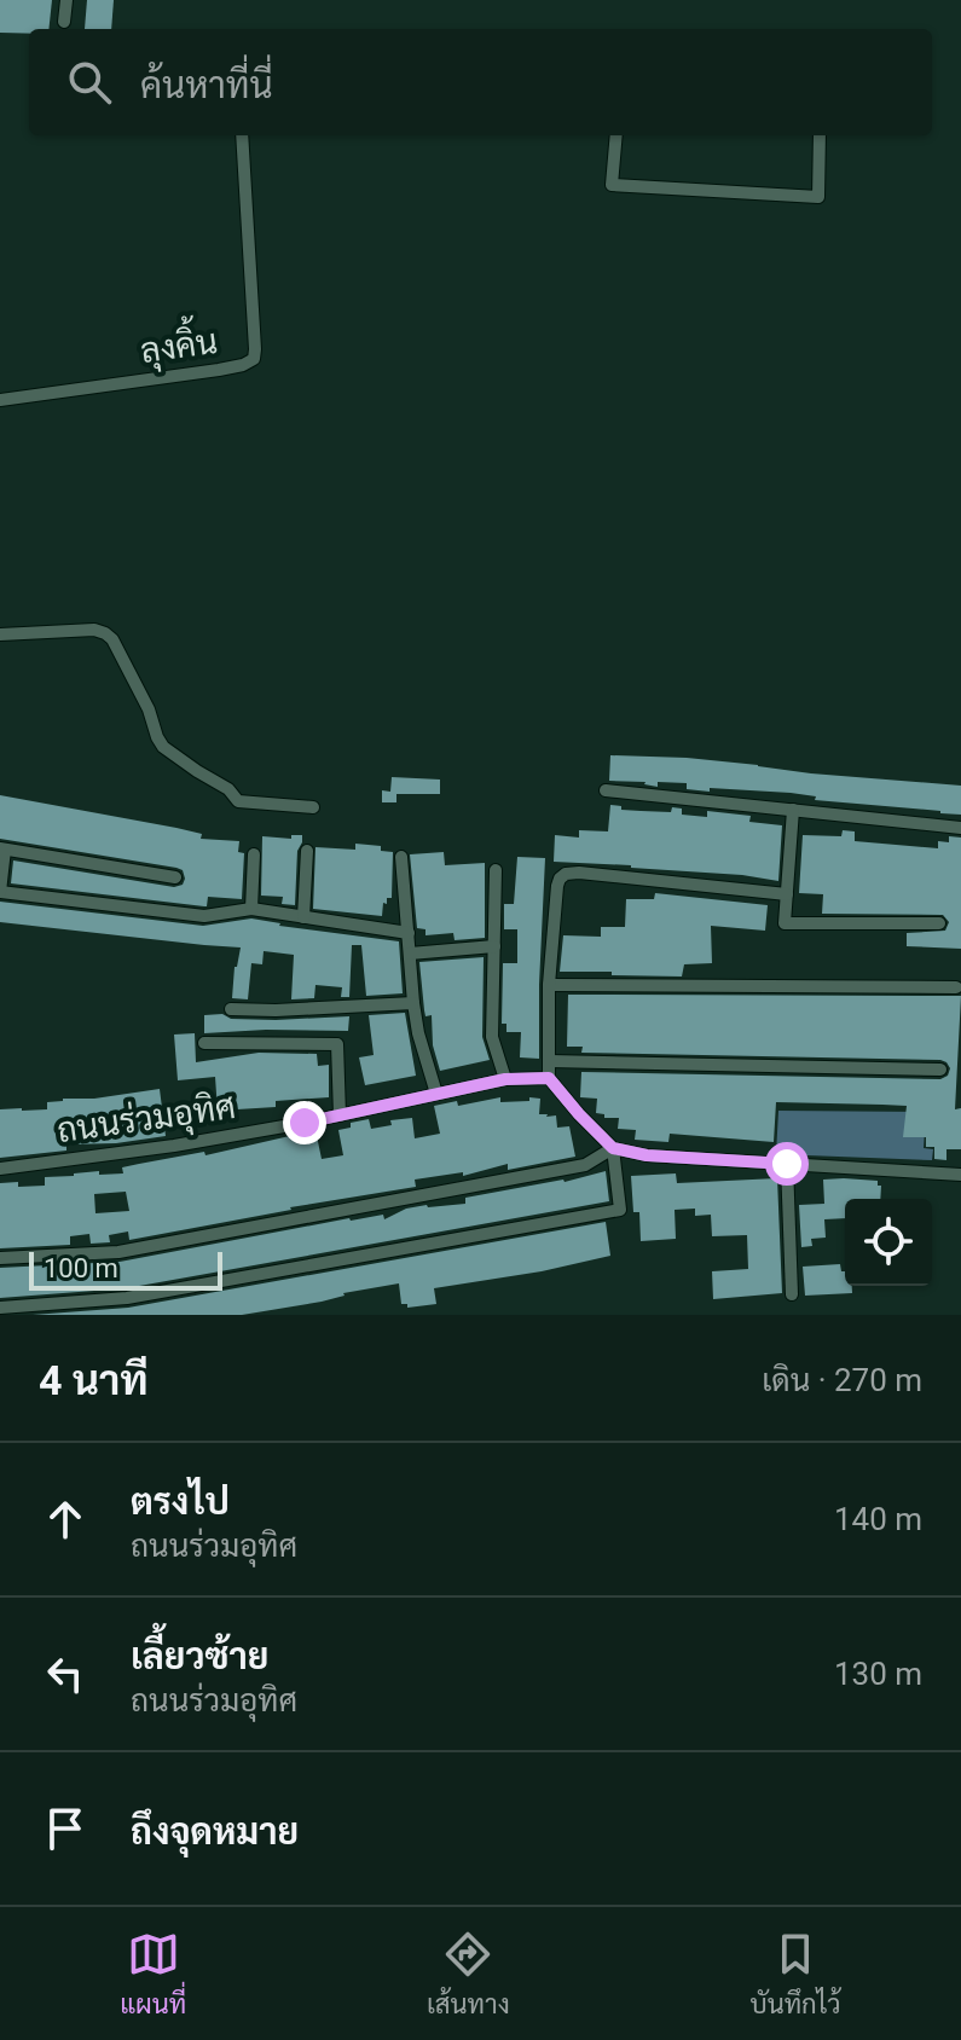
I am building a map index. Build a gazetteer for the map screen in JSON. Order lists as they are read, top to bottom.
{
  "streets": {
    "street": ["ลุงคิ้น", "ถนนร่วมอุทิศ"]
  },
  "scale_bar": "100 m",
  "page": {
    "search": "ค้นหาที่นี่",
    "scale": "100 m",
    "heading": ["4 นาที", "เดิน · 270 m"],
    "list": [
      ["ตรงไป", "ถนนร่วมอุทิศ", "140 m"],
      ["เลี้ยวซ้าย", "ถนนร่วมอุทิศ", "130 m"],
      "ถึงจุดหมาย"
    ],
    "nav": ["แผนที่", "เส้นทาง", "บันทึกไว้"]
  }
}
